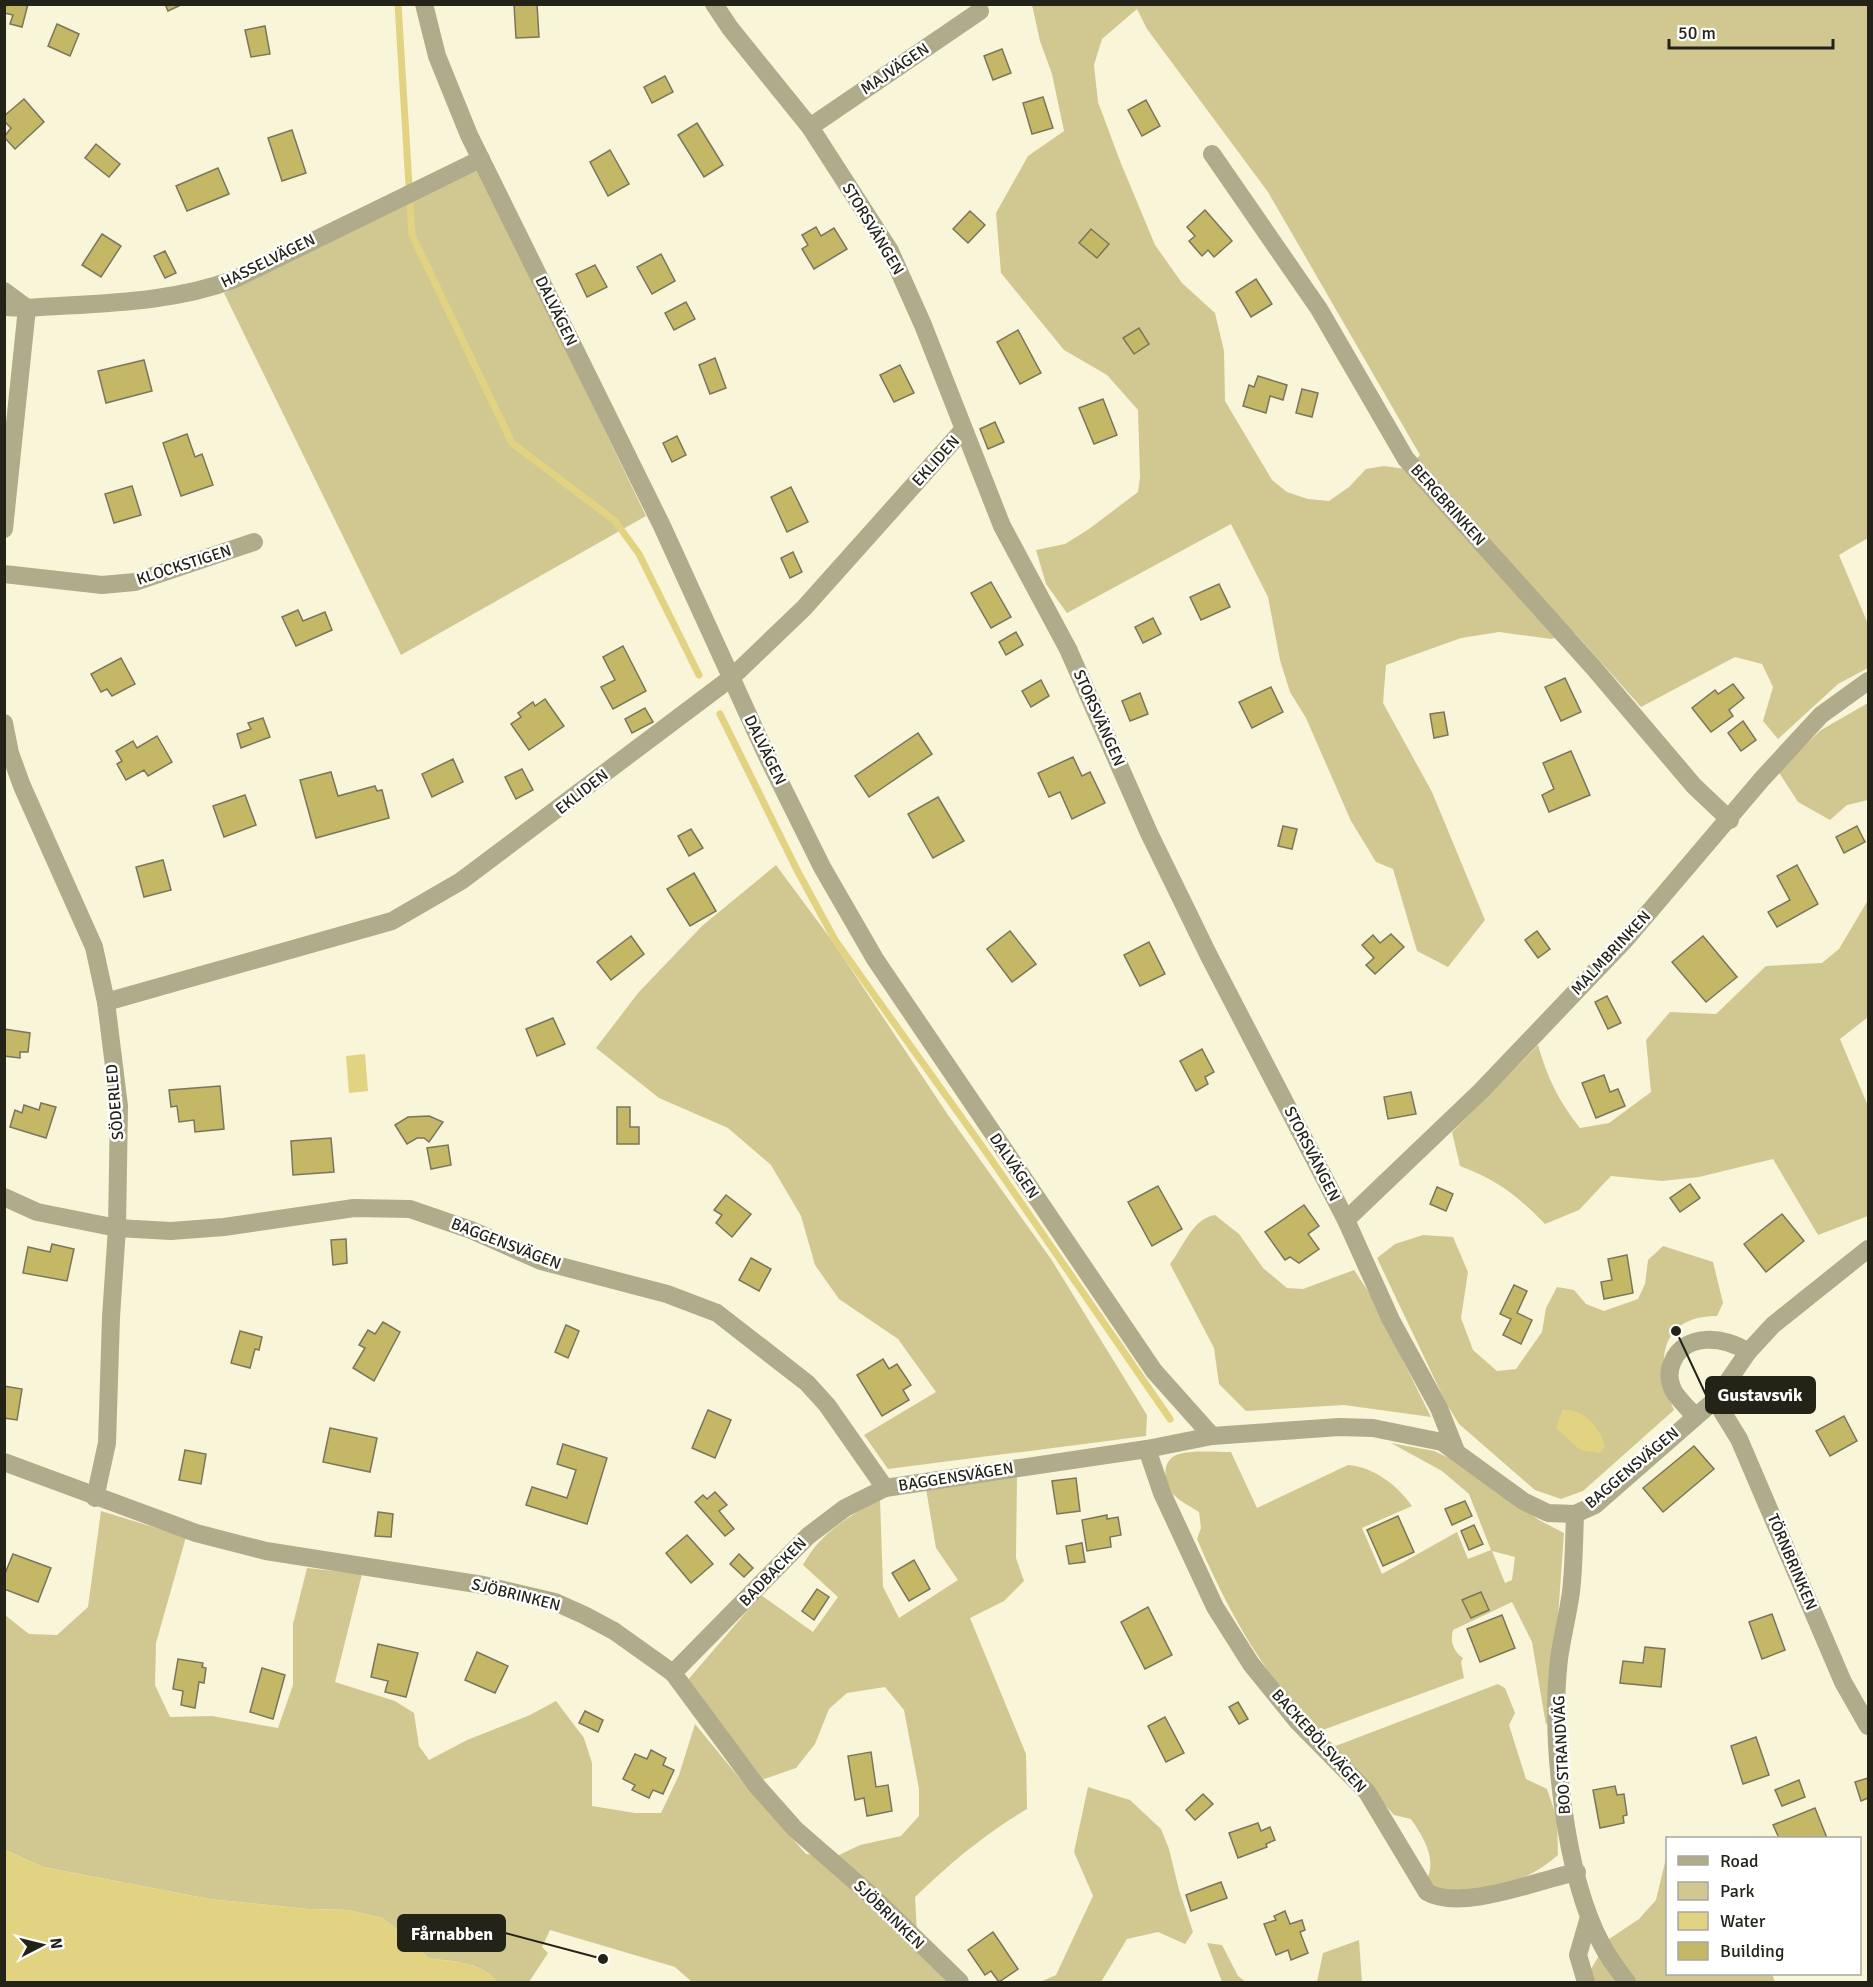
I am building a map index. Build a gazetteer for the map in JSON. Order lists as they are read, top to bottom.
{
  "streets": {
    "street": [
      "MAJVÄGEN",
      "STORSVÄNGEN",
      "HASSELVÄGEN",
      "DALVÄGEN",
      "EKLIDEN",
      "BERGBRINKEN",
      "KLOCKSTIGEN",
      "MALMBRINKEN",
      "SÖDERLED",
      "BAGGENSVÄGEN",
      "TÖRNBRINKEN",
      "BADBACKEN",
      "SJÖBRINKEN",
      "BACKEBÖLSVÄGEN",
      "BOO STRANDVÄG"
    ]
  },
  "crossings": [
    ["MAJVÄGEN", "STORSVÄNGEN"],
    ["STORSVÄNGEN", "EKLIDEN"],
    ["STORSVÄNGEN", "MALMBRINKEN"],
    ["STORSVÄNGEN", "BAGGENSVÄGEN"],
    ["HASSELVÄGEN", "DALVÄGEN"],
    ["DALVÄGEN", "EKLIDEN"],
    ["DALVÄGEN", "BAGGENSVÄGEN"],
    ["EKLIDEN", "SÖDERLED"],
    ["BERGBRINKEN", "MALMBRINKEN"],
    ["SÖDERLED", "BAGGENSVÄGEN"],
    ["SÖDERLED", "SJÖBRINKEN"],
    ["BAGGENSVÄGEN", "TÖRNBRINKEN"],
    ["BAGGENSVÄGEN", "BADBACKEN"],
    ["BAGGENSVÄGEN", "BACKEBÖLSVÄGEN"],
    ["BAGGENSVÄGEN", "BOO STRANDVÄG"],
    ["BADBACKEN", "SJÖBRINKEN"],
    ["BACKEBÖLSVÄGEN", "BOO STRANDVÄG"]
  ],
  "places": ["Gustavsvik", "Fårnabben"],
  "legend": [
    "Road",
    "Park",
    "Water",
    "Building"
  ],
  "scale_bar": "50 m",
  "north": "right"
}
